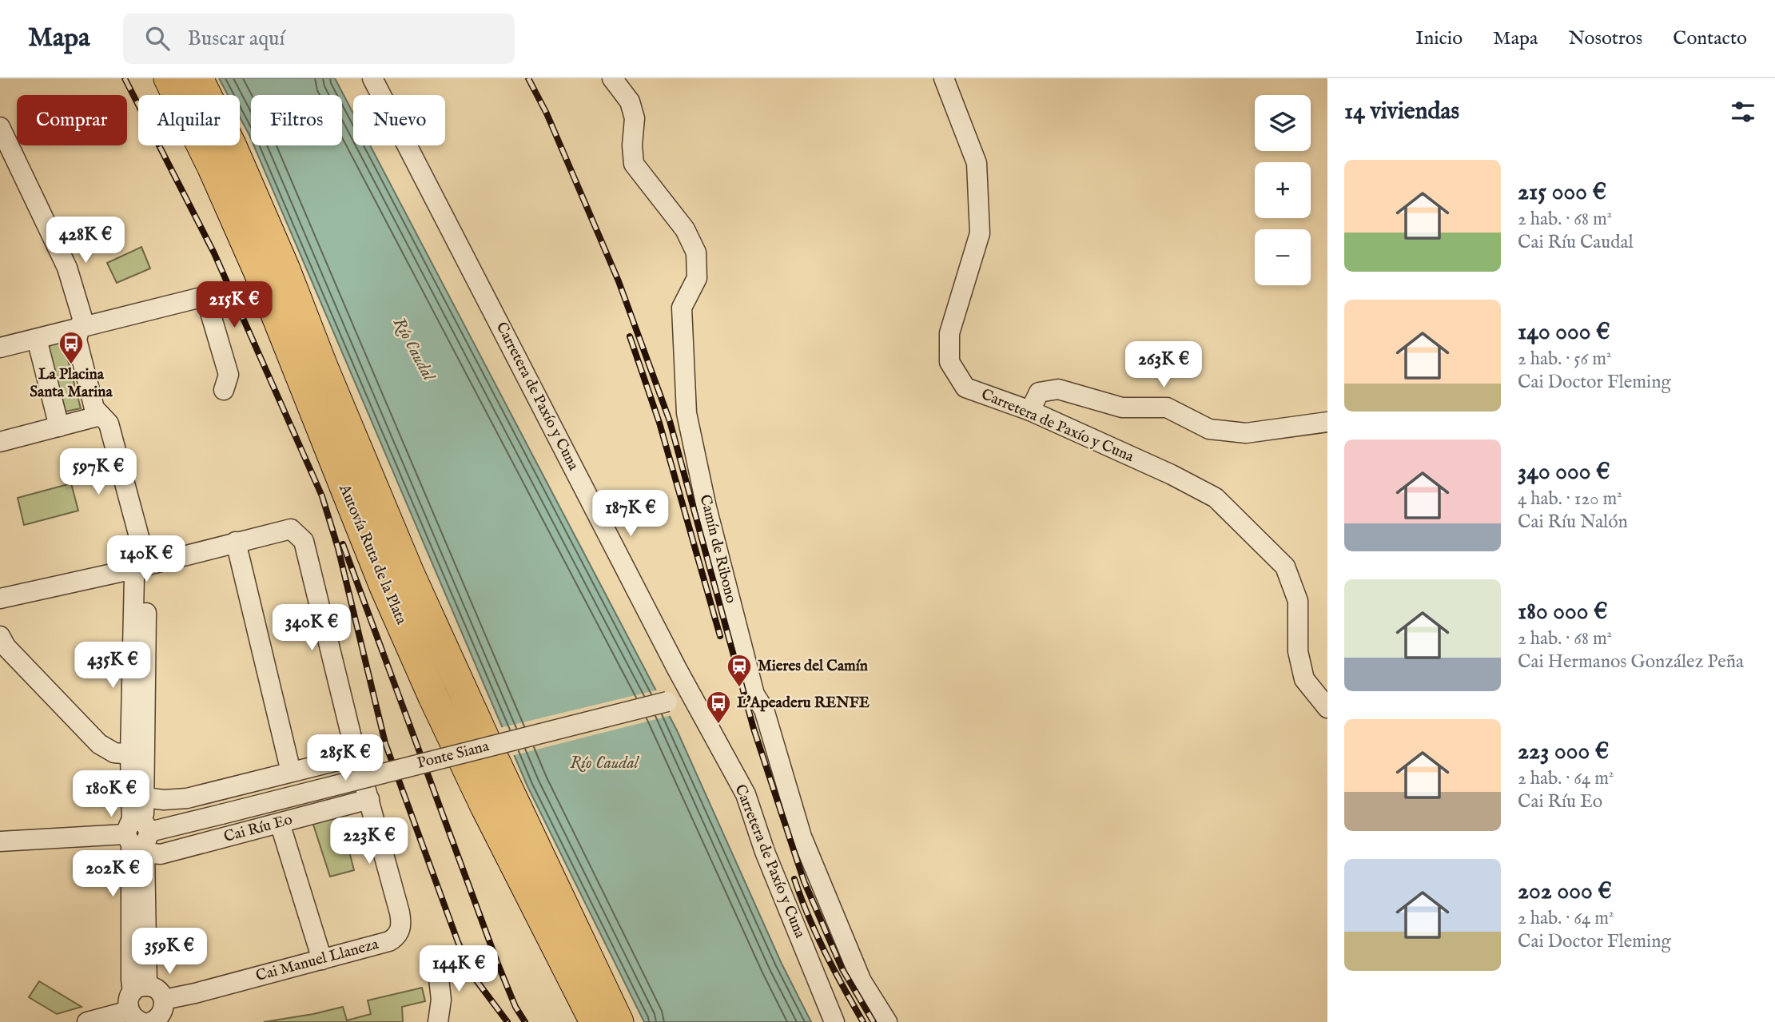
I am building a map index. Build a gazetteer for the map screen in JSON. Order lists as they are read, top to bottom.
{
  "streets": {
    "highway": ["Autovía Ruta de la Plata"],
    "street": [
      "Carretera de Paxío y Cuna",
      "Camín de Ribono",
      "Ponte Siana",
      "Cai Ríu Eo",
      "Cai Manuel Llaneza"
    ]
  },
  "crossings": [
    ["Carretera de Paxío y Cuna", "Ponte Siana"],
    ["Ponte Siana", "Cai Ríu Eo"],
    ["Cai Ríu Eo", "Cai Manuel Llaneza"]
  ],
  "water": ["Río Caudal"],
  "places": {
    "bus stop": ["La Placina Santa Marina", "L'Apeaderu RENFE"],
    "station": ["Mieres del Camín"]
  },
  "page": {
    "header": "Mapa",
    "search": "Buscar aquí",
    "nav": [
      "Inicio",
      "Mapa",
      "Nosotros",
      "Contacto"
    ],
    "heading": "14 viviendas",
    "map_buttons": ["+", "−"],
    "chip": [
      "Comprar",
      "Alquilar",
      "Filtros",
      "Nuevo"
    ],
    "list": [
      {
        "name": "215 000 €",
        "note": "2 hab. · 68 m² · Cai Ríu Caudal"
      },
      {
        "name": "140 000 €",
        "note": "2 hab. · 56 m² · Cai Doctor Fleming"
      },
      {
        "name": "340 000 €",
        "note": "4 hab. · 120 m² · Cai Ríu Nalón"
      },
      {
        "name": "180 000 €",
        "note": "2 hab. · 68 m² · Cai Hermanos González Peña"
      },
      {
        "name": "223 000 €",
        "note": "2 hab. · 64 m² · Cai Ríu Eo"
      },
      {
        "name": "202 000 €",
        "note": "2 hab. · 64 m² · Cai Doctor Fleming"
      }
    ],
    "price": [
      "428K €",
      "215K €",
      "263K €",
      "597K €",
      "187K €",
      "140K €",
      "340K €",
      "435K €",
      "285K €",
      "180K €",
      "223K €",
      "202K €",
      "359K €",
      "144K €"
    ]
  }
}
